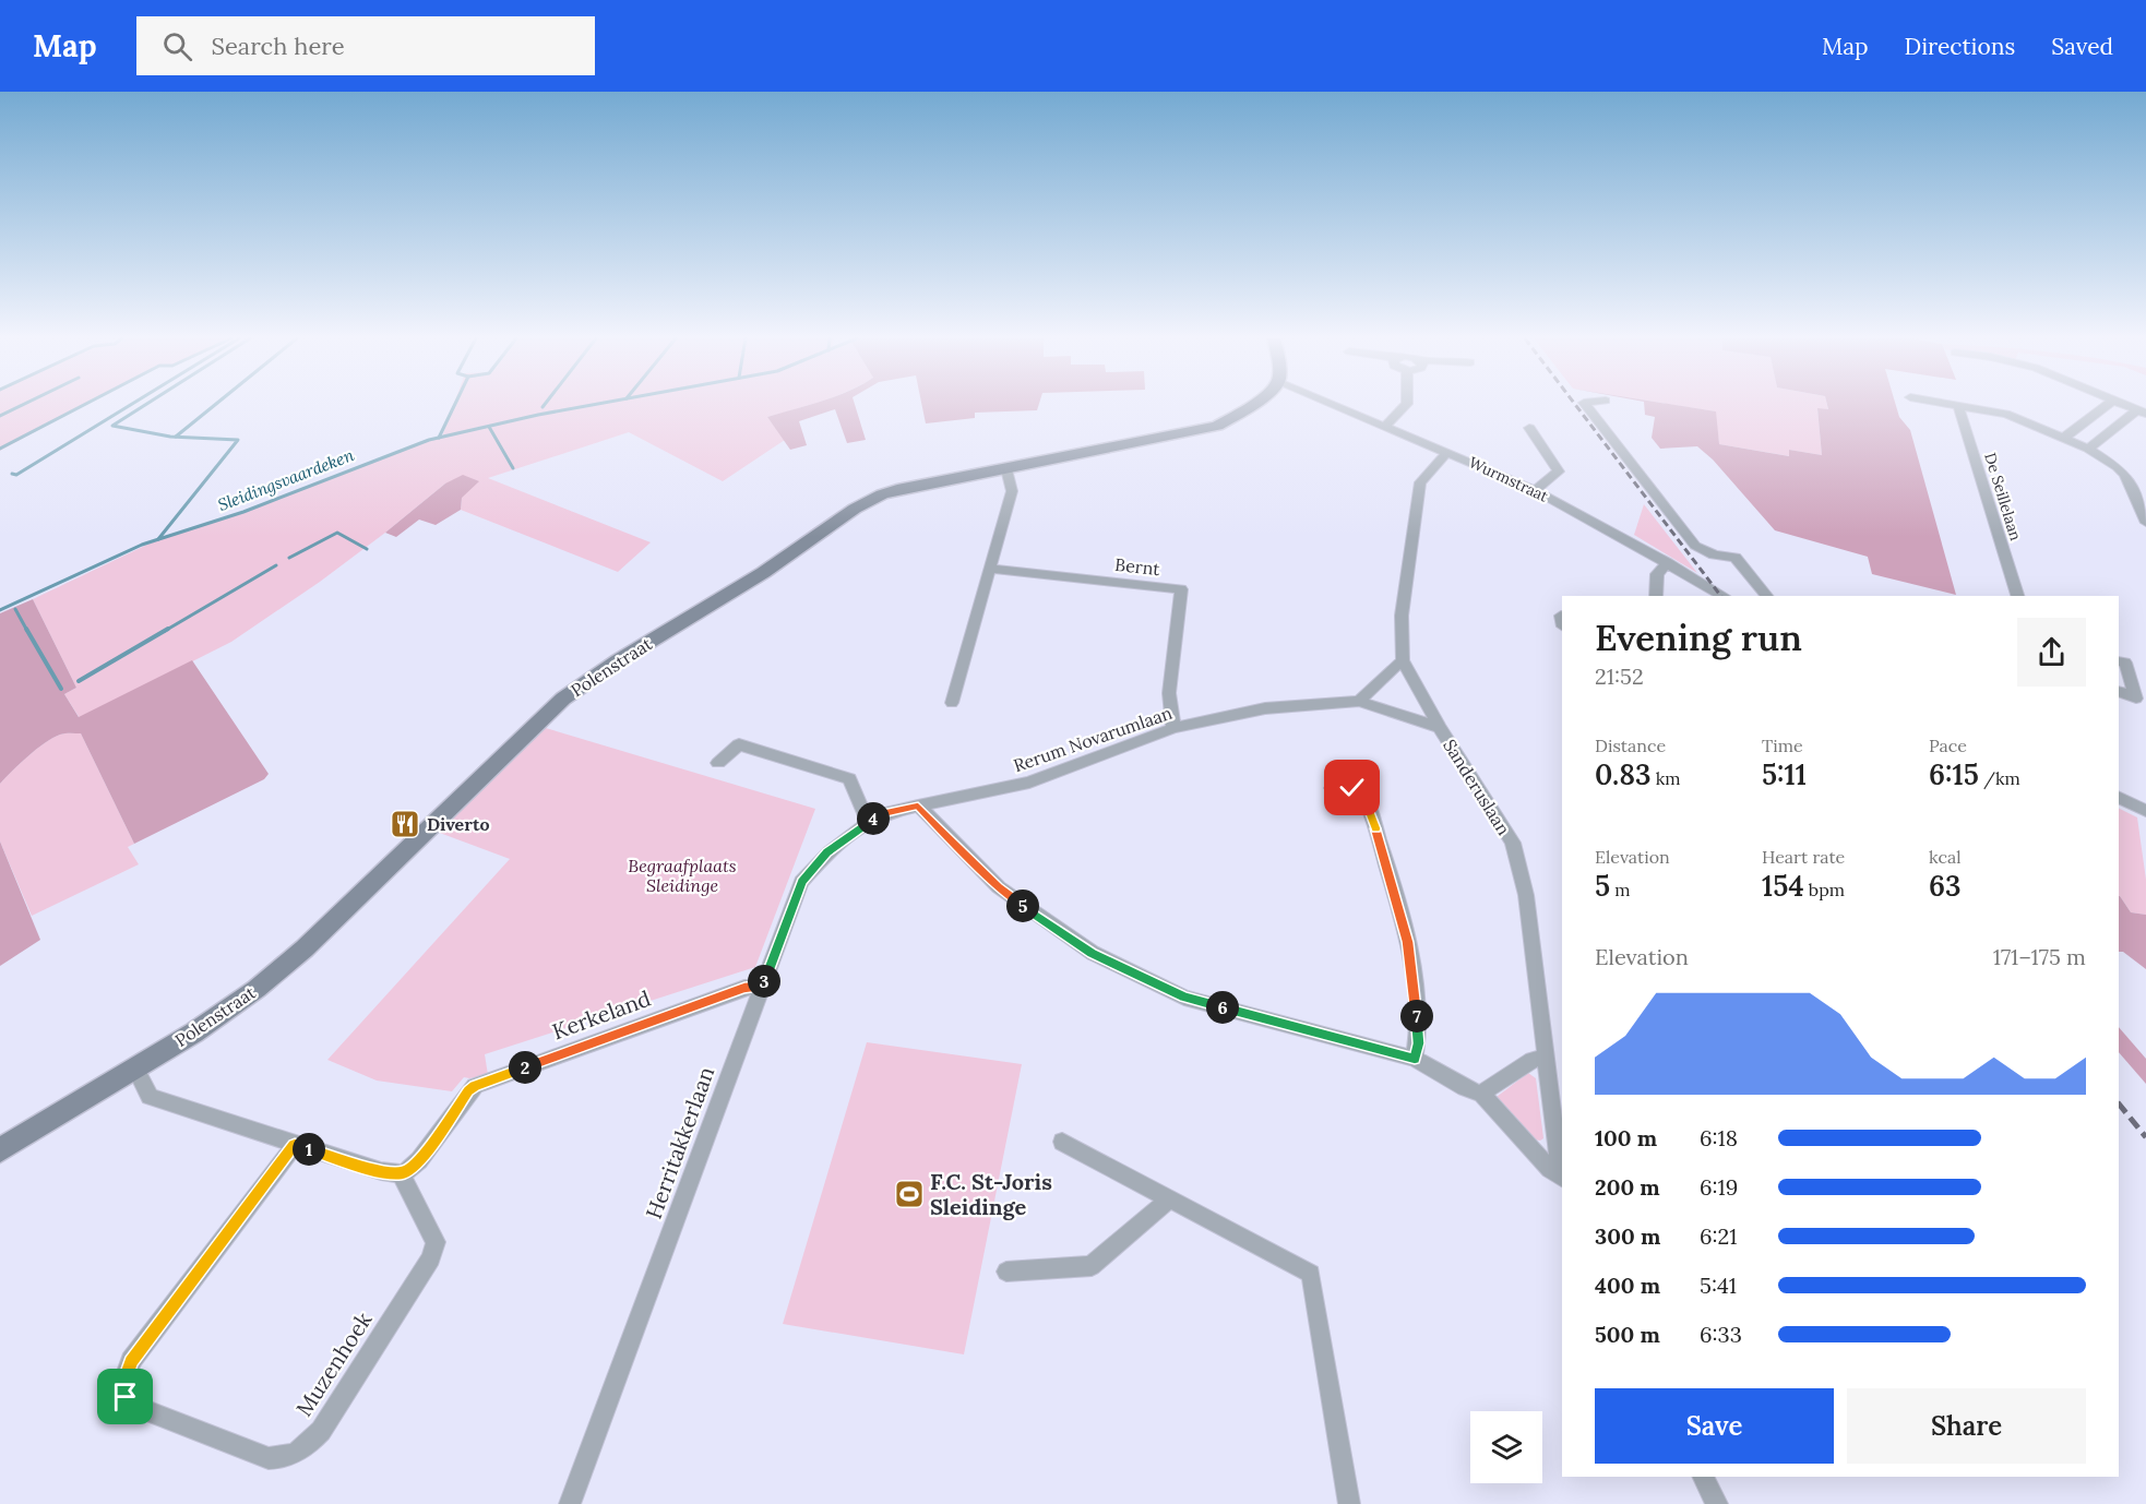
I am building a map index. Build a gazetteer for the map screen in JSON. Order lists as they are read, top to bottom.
{
  "streets": {
    "main road": ["Polenstraat"],
    "street": [
      "Wurmstraat",
      "De Seillelaan",
      "Bernt",
      "Rerum Novarumlaan",
      "Sanderuslaan",
      "Kerkeland",
      "Herritakkerlaan",
      "Muzenhoek"
    ]
  },
  "crossings": [
    ["Wurmstraat", "Sanderuslaan"],
    ["Bernt", "Rerum Novarumlaan"],
    ["Rerum Novarumlaan", "Sanderuslaan"],
    ["Rerum Novarumlaan", "Herritakkerlaan"],
    ["Kerkeland", "Herritakkerlaan"],
    ["Kerkeland", "Muzenhoek"]
  ],
  "water": ["Sleidingsvaardeken"],
  "parks": ["Begraafplaats Sleidinge"],
  "places": {
    "restaurant": ["Diverto"],
    "sports": ["F.C. St-Joris Sleidinge"]
  },
  "page": {
    "header": "Map",
    "search": "Search here",
    "nav": ["Map", "Directions", "Saved"],
    "heading": ["Evening run", "21:52"],
    "stats": [
      ["Distance", "0.83 km"],
      ["Time", "5:11"],
      ["Pace", "6:15 /km"],
      ["Elevation", "5 m"],
      ["Heart rate", "154 bpm"],
      ["kcal", "63"]
    ],
    "pins": [
      "4",
      "5",
      "3",
      "6",
      "7",
      "2",
      "1"
    ],
    "chart": ["Elevation", "171–175 m"],
    "list": [
      {
        "name": "100 m",
        "note": "6:18"
      },
      {
        "name": "200 m",
        "note": "6:19"
      },
      {
        "name": "300 m",
        "note": "6:21"
      },
      {
        "name": "400 m",
        "note": "5:41"
      },
      {
        "name": "500 m",
        "note": "6:33"
      }
    ],
    "buttons": ["Save", "Share"]
  }
}
